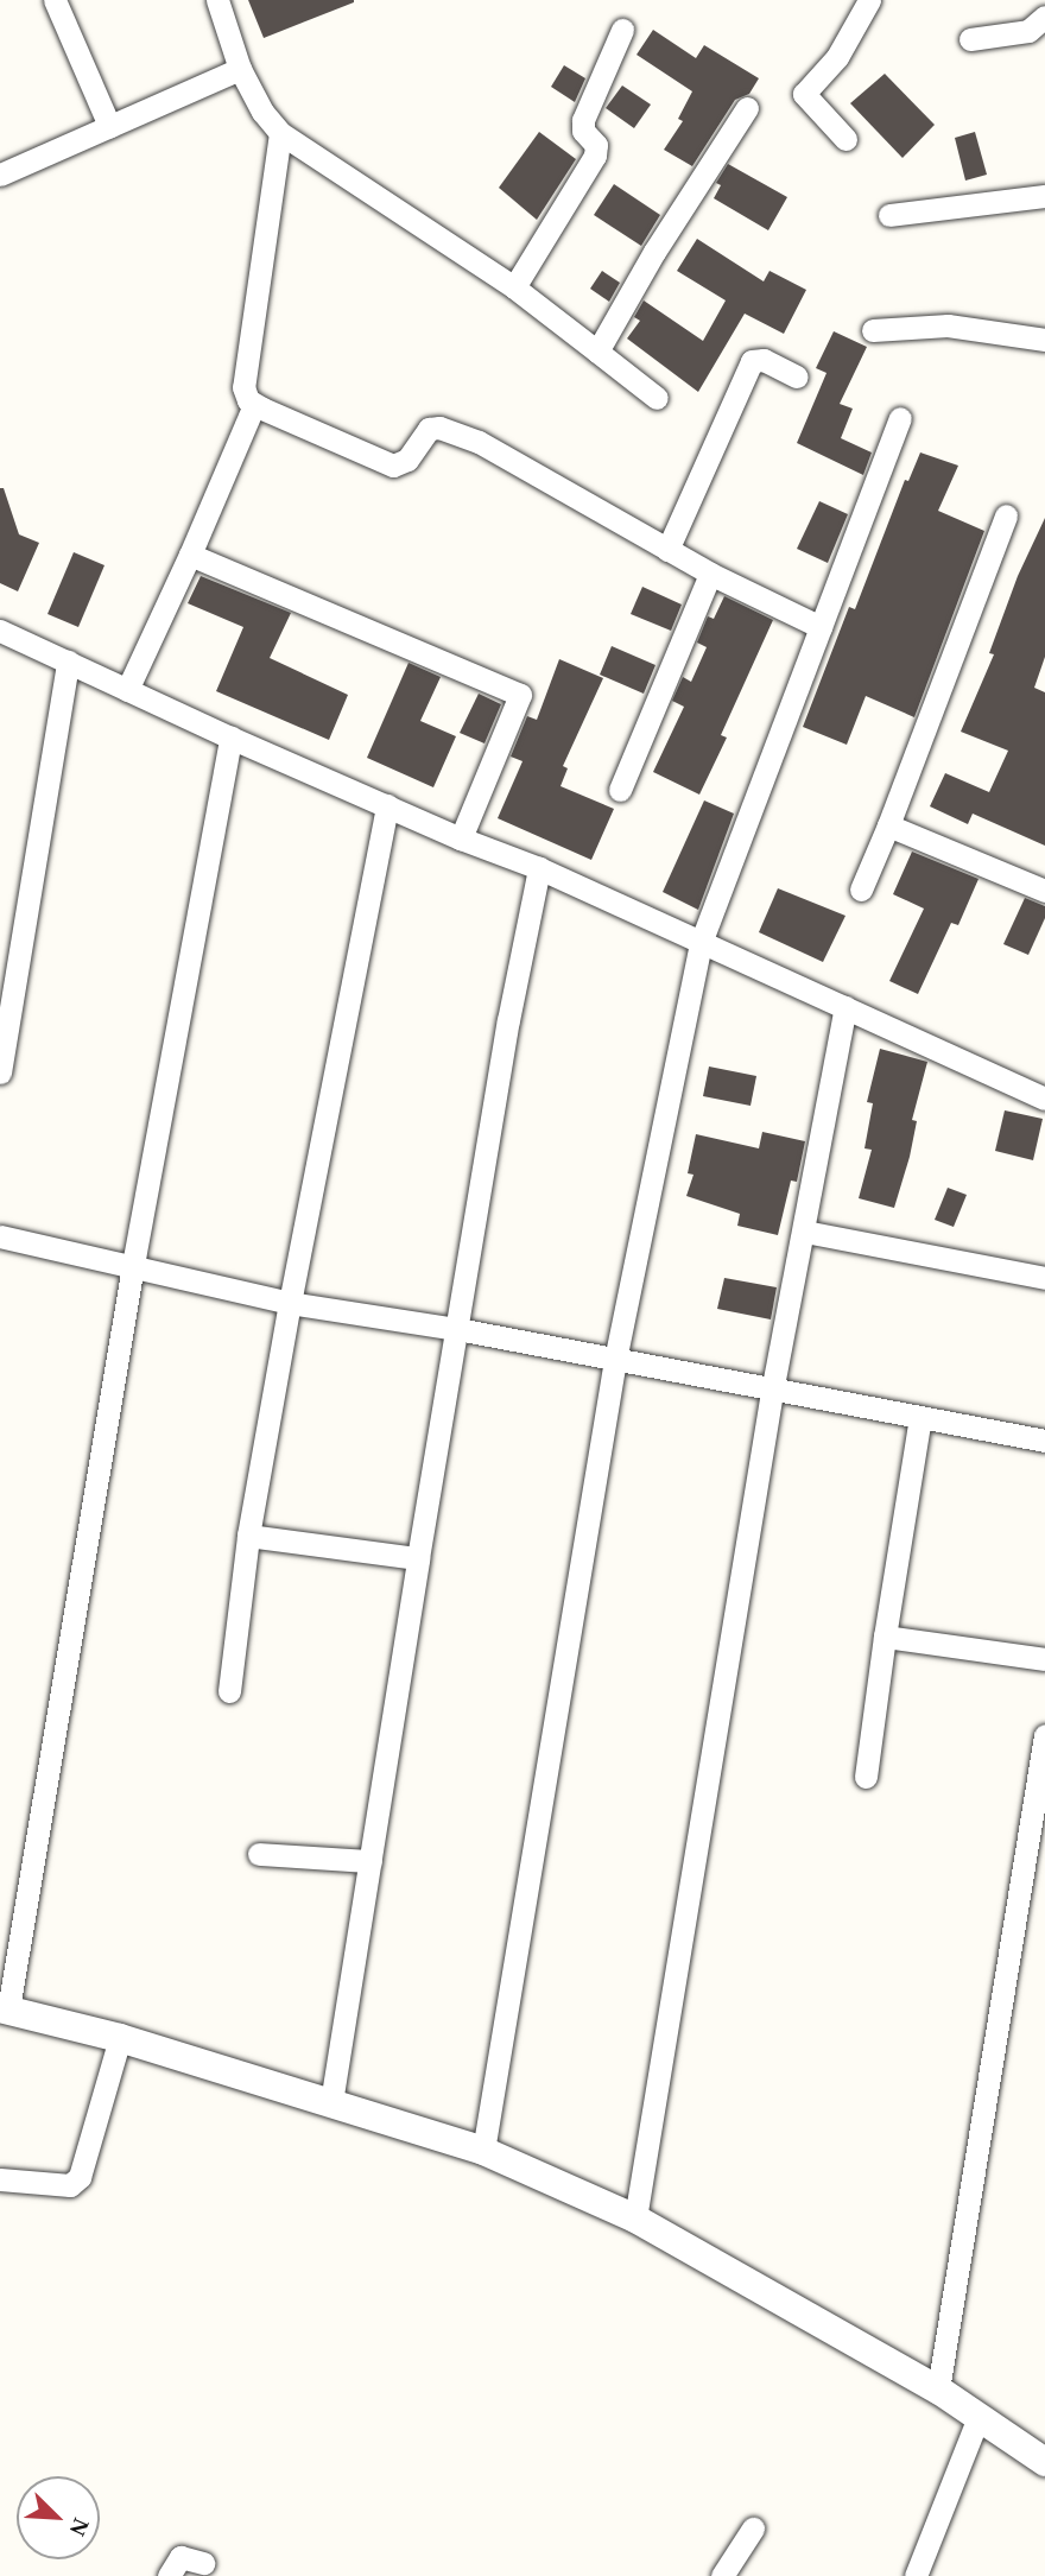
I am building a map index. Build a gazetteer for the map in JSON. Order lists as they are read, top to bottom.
{
  "north": "bottom right"
}
